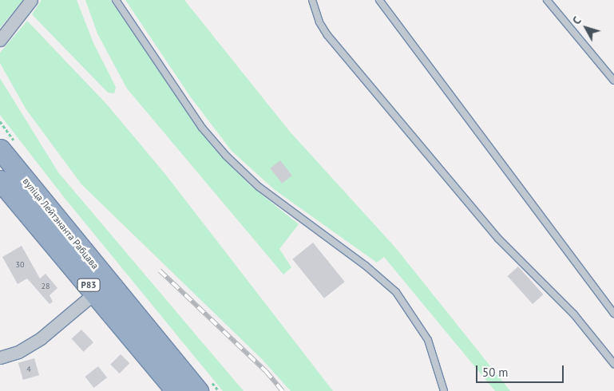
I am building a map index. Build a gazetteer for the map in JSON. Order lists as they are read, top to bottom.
{
  "streets": {
    "highway": ["вуліца Лейтэнанта Рабцава", "Р83"]
  },
  "house_numbers": ["30", "28", "4"],
  "scale_bar": "50 m",
  "north": "top left"
}
